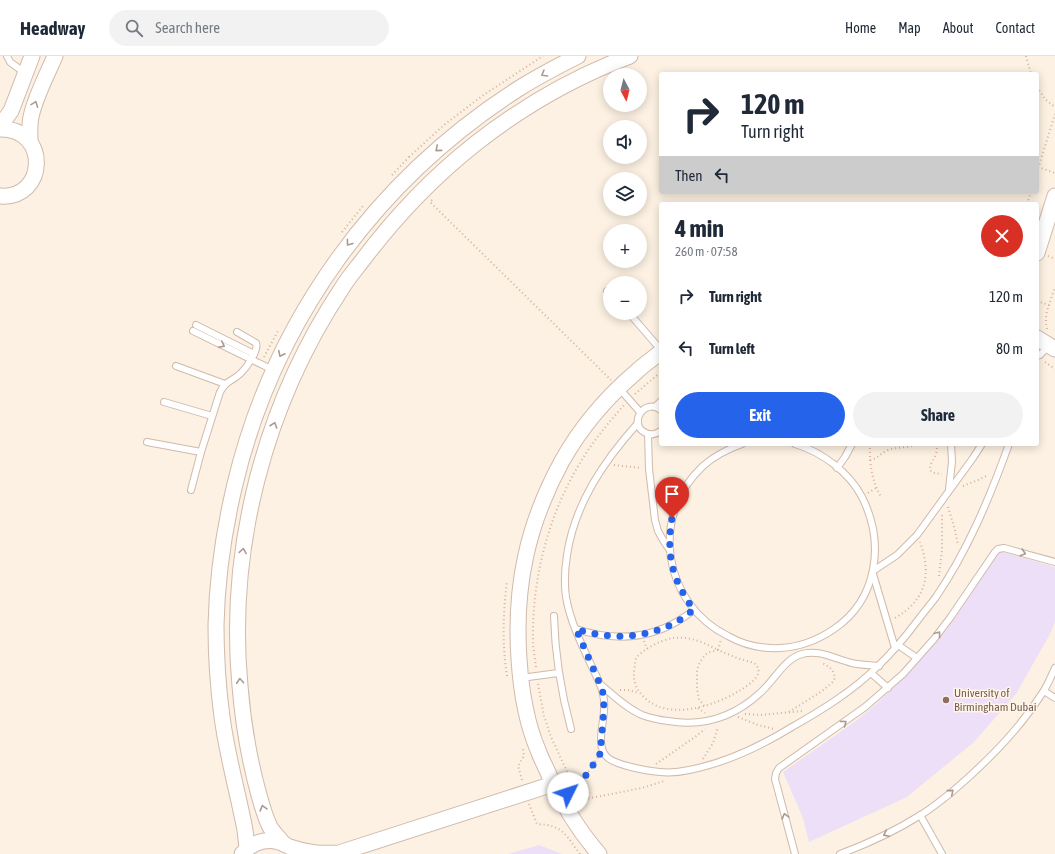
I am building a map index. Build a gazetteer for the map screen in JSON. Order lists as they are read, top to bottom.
{
  "places": ["University of Birmingham Dubai"],
  "north": "bottom",
  "page": {
    "header": "Headway",
    "search": "Search here",
    "nav": [
      "Home",
      "Map",
      "About",
      "Contact"
    ],
    "map_buttons": ["+", "−"],
    "turn": ["120 m", "Turn right"],
    "then": "Then",
    "heading": ["4 min", "260 m · 07:58"],
    "list": [
      {
        "name": "Turn right",
        "value": "120 m"
      },
      {
        "name": "Turn left",
        "value": "80 m"
      }
    ],
    "buttons": ["Exit", "Share"]
  }
}
